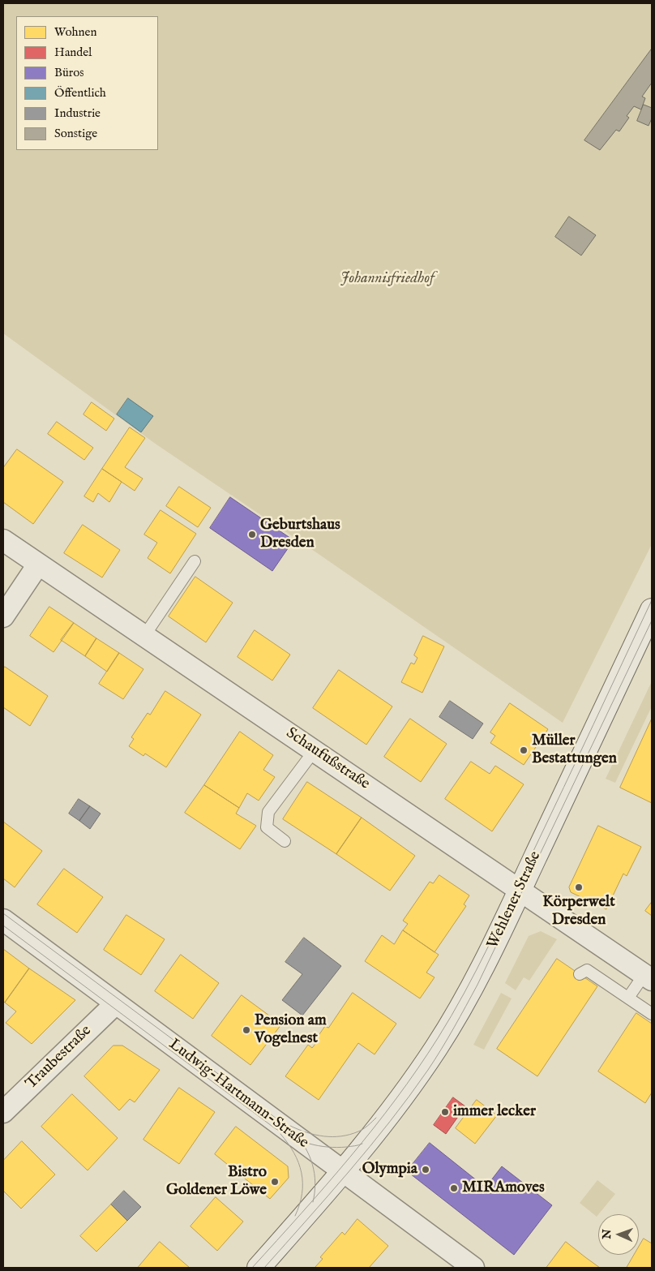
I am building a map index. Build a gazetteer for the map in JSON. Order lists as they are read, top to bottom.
{
  "streets": {
    "main road": ["Wehlener Straße"],
    "street": ["Schaufußstraße", "Traubestraße", "Ludwig-Hartmann-Straße"]
  },
  "crossings": [
    ["Schaufußstraße", "Wehlener Straße"],
    ["Wehlener Straße", "Ludwig-Hartmann-Straße"],
    ["Traubestraße", "Ludwig-Hartmann-Straße"]
  ],
  "parks": ["Johannisfriedhof"],
  "places": [
    "Geburtshaus Dresden",
    "Müller Bestattungen",
    "Körperwelt Dresden",
    "Pension am Vogelnest",
    "immer lecker",
    "Olympia",
    "Bistro Goldener Löwe",
    "MIRAmoves"
  ],
  "legend": [
    "Wohnen",
    "Handel",
    "Büros",
    "Öffentlich",
    "Industrie",
    "Sonstige"
  ],
  "north": "left"
}
